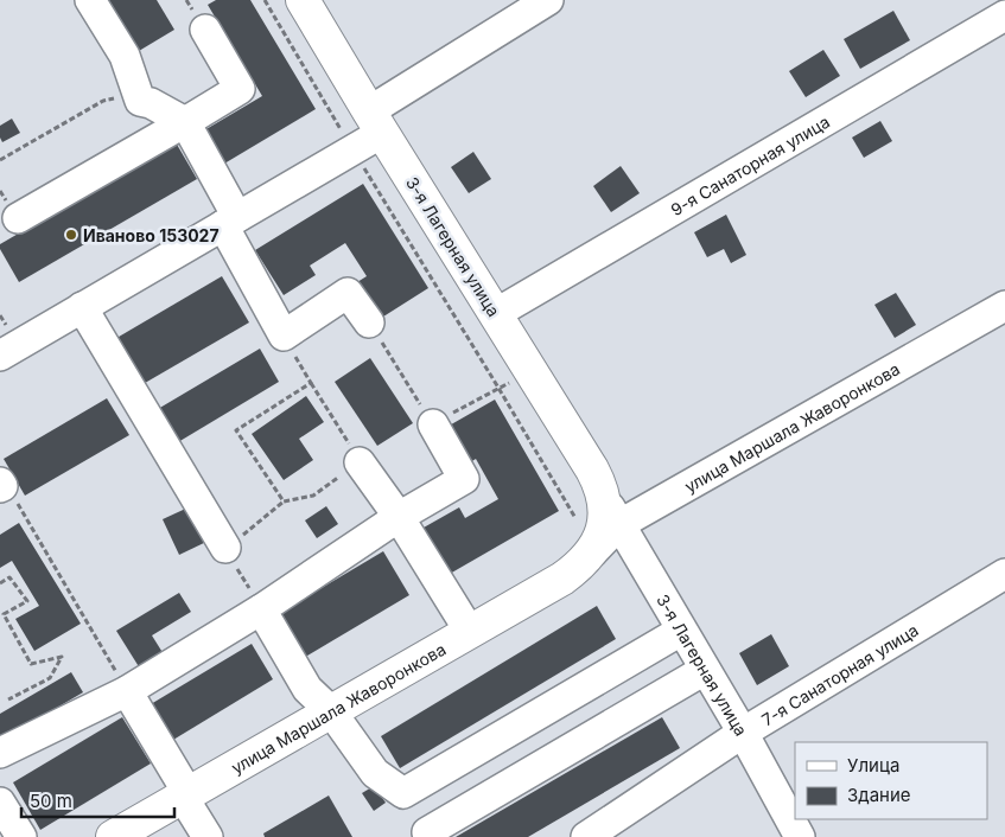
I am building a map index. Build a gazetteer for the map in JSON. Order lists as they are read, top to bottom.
{
  "streets": {
    "main road": ["3-я Лагерная улица", "улица Маршала Жаворонкова"],
    "street": ["9-я Санаторная улица", "7-я Санаторная улица"]
  },
  "crossings": [
    ["9-я Санаторная улица", "3-я Лагерная улица"],
    ["3-я Лагерная улица", "улица Маршала Жаворонкова"],
    ["3-я Лагерная улица", "7-я Санаторная улица"]
  ],
  "places": ["Иваново 153027"],
  "legend": ["Улица", "Здание"],
  "scale_bar": "50 m"
}
